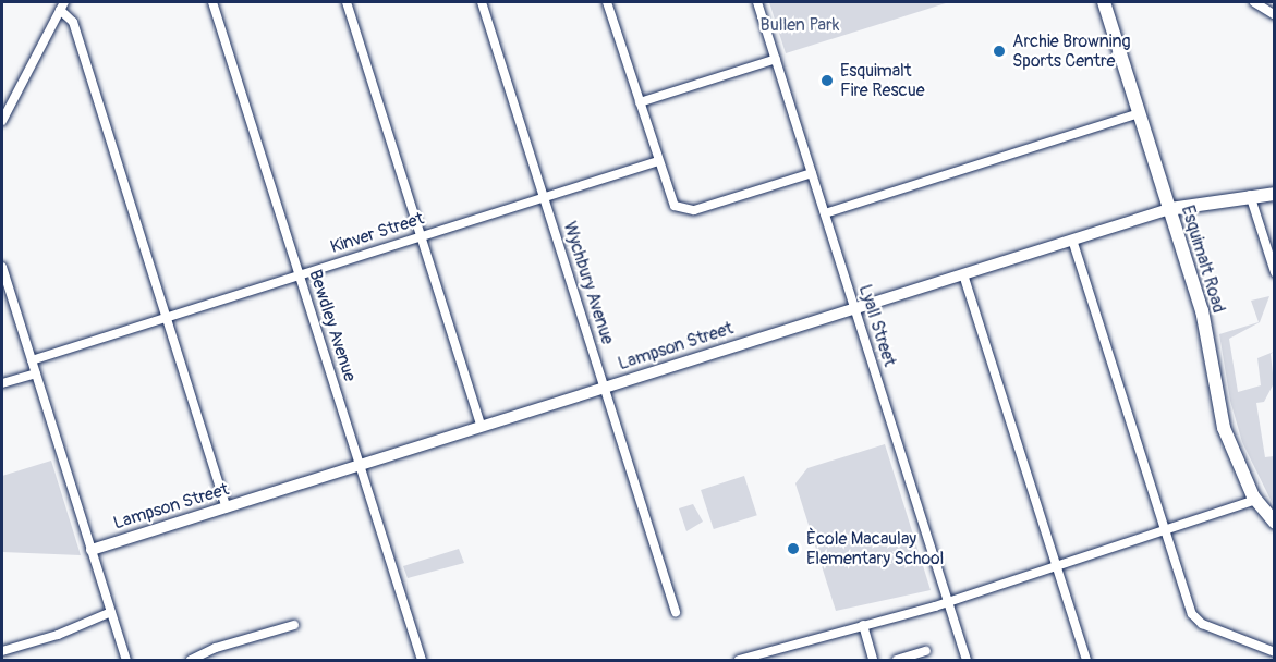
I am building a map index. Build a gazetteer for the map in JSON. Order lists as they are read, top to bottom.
{
  "streets": {
    "main road": ["Esquimalt Road", "Lampson Street"],
    "street": [
      "Kinver Street",
      "Wychbury Avenue",
      "Bewdley Avenue",
      "Lyall Street"
    ]
  },
  "crossings": [
    ["Kinver Street", "Wychbury Avenue"],
    ["Kinver Street", "Bewdley Avenue"],
    ["Esquimalt Road", "Lampson Street"],
    ["Wychbury Avenue", "Lampson Street"],
    ["Bewdley Avenue", "Lampson Street"],
    ["Lyall Street", "Lampson Street"]
  ],
  "parks": ["Bullen Park"],
  "places": ["Archie Browning Sports Centre", "Esquimalt Fire Rescue", "Ècole Macaulay Elementary School"]
}
